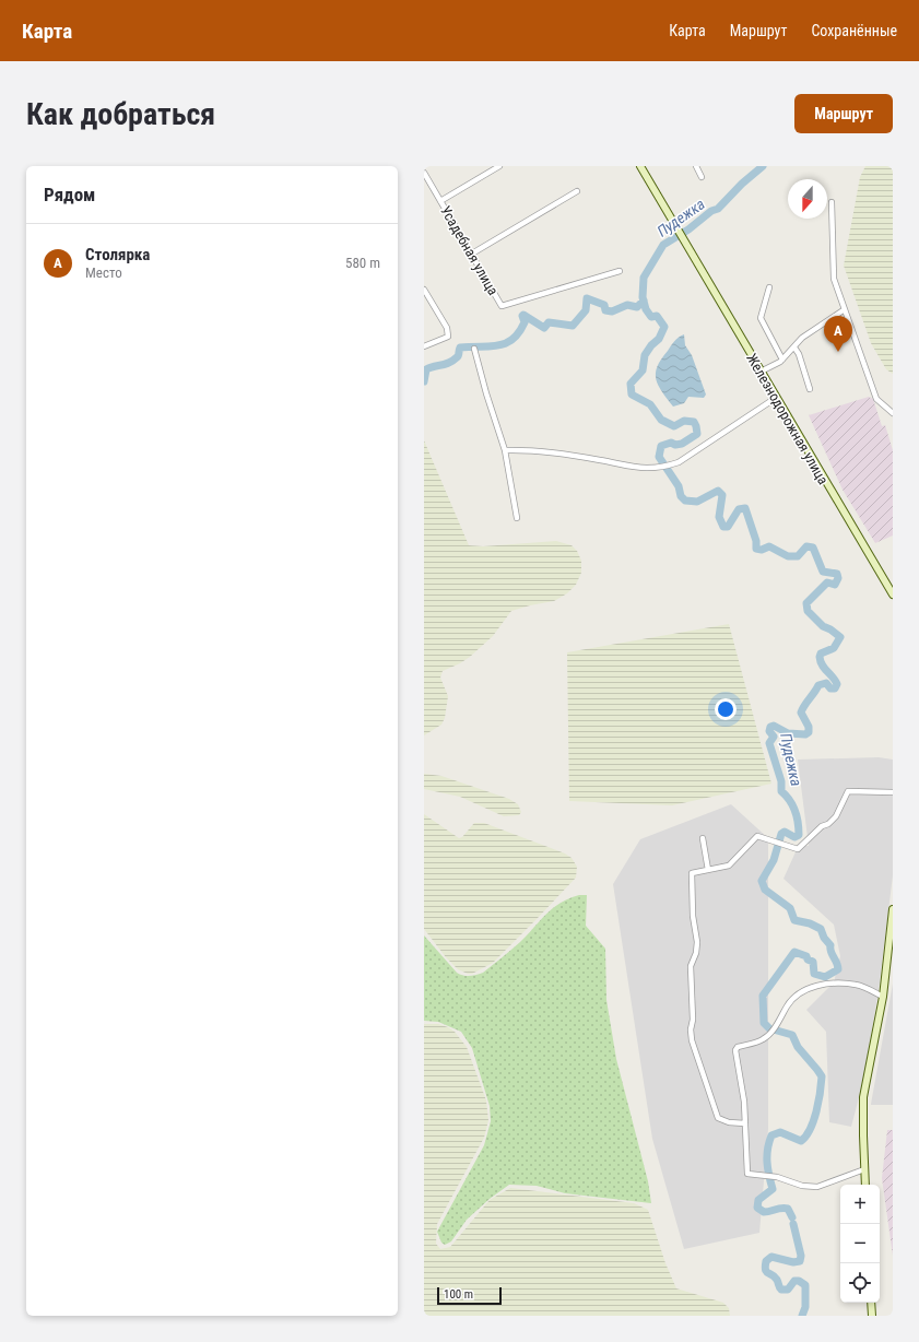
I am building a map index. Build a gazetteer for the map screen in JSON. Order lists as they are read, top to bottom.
{
  "streets": {
    "street": ["Усадебная улица", "Железнодорожная улица"]
  },
  "water": ["Пудежка"],
  "scale_bar": "100 m",
  "north": "bottom",
  "page": {
    "header": "Карта",
    "nav": ["Карта", "Маршрут", "Сохранённые"],
    "buttons": "Маршрут",
    "title": "Как добраться",
    "heading": "Рядом",
    "list": [
      {
        "mark": "A",
        "name": "Столярка",
        "note": "Место",
        "value": "580 m"
      }
    ],
    "pins": "A",
    "map_buttons": ["+", "−"],
    "scale": "100 m"
  }
}
